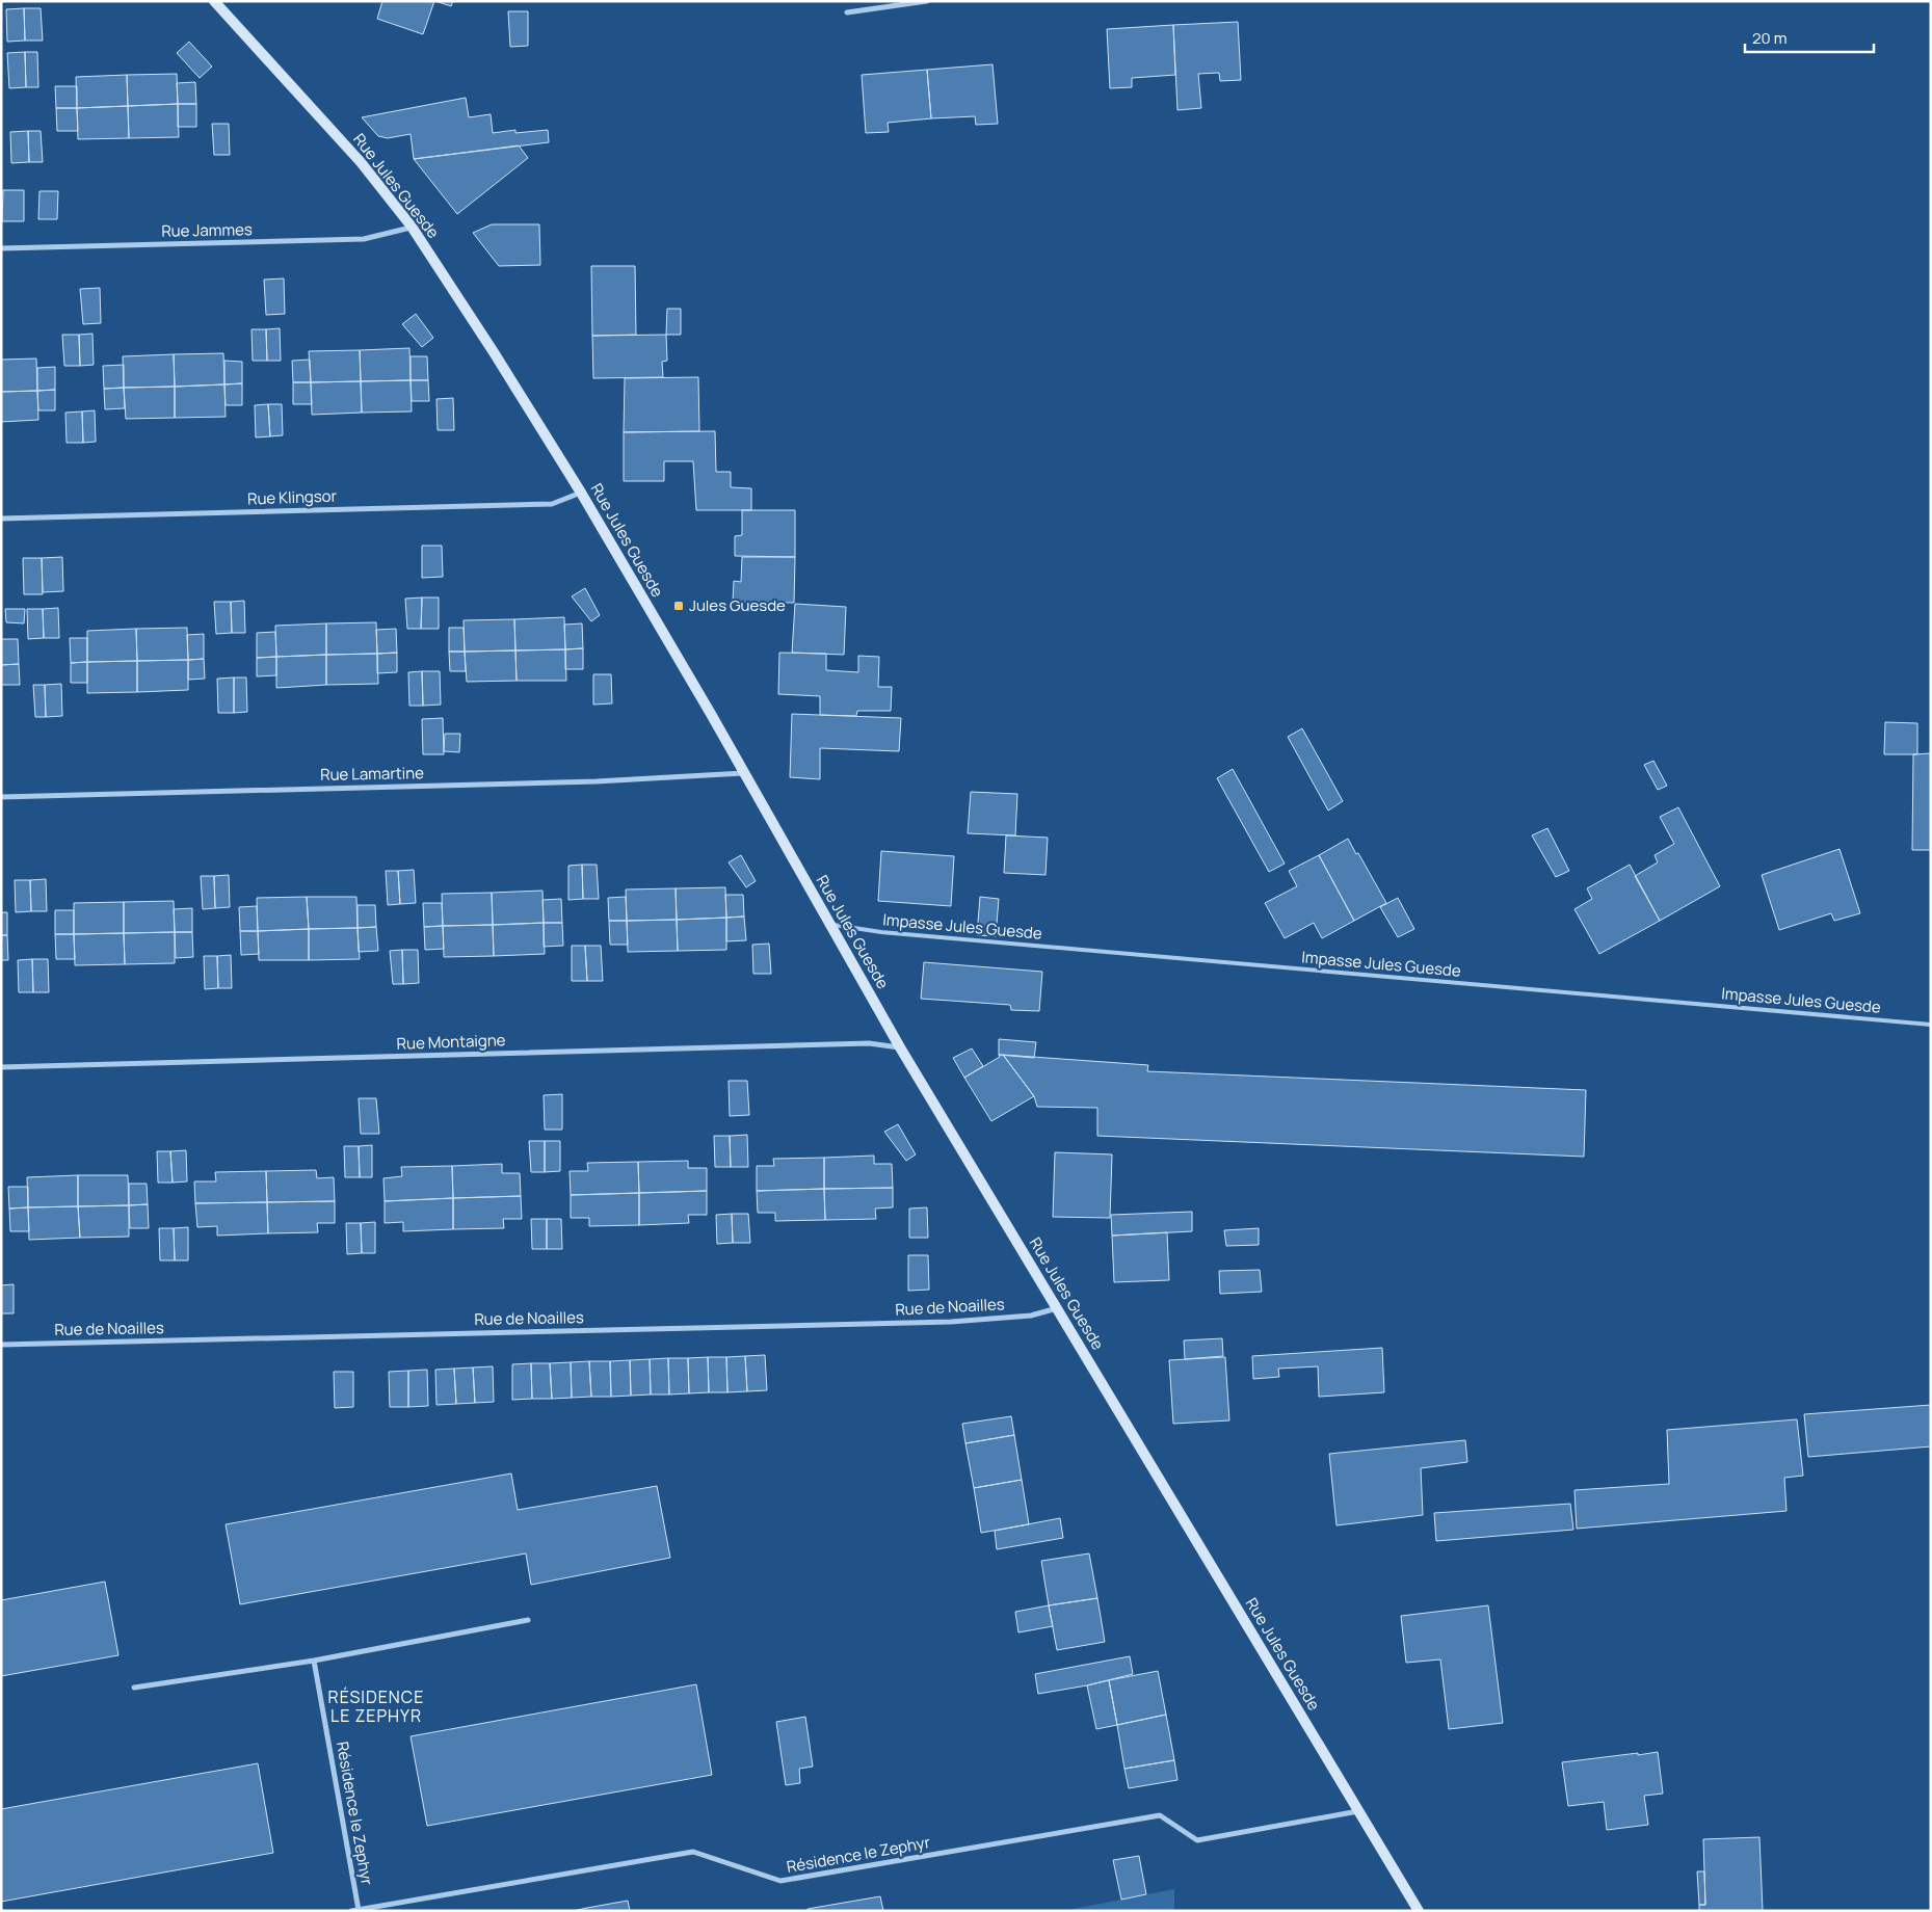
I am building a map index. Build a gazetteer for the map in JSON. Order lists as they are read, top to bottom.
{
  "streets": {
    "main road": ["Rue Jules Guesde"],
    "street": [
      "Rue Jammes",
      "Rue Klingsor",
      "Rue Lamartine",
      "Rue Montaigne",
      "Rue de Noailles",
      "Résidence le Zephyr"
    ],
    "lane": ["Impasse Jules Guesde"]
  },
  "crossings": [
    ["Rue Jules Guesde", "Rue Jammes"],
    ["Rue Jules Guesde", "Rue Klingsor"],
    ["Rue Jules Guesde", "Rue Lamartine"],
    ["Rue Jules Guesde", "Impasse Jules Guesde"],
    ["Rue Jules Guesde", "Rue Montaigne"],
    ["Rue Jules Guesde", "Rue de Noailles"],
    ["Rue Jules Guesde", "Résidence le Zephyr"]
  ],
  "districts": ["RÉSIDENCE LE ZEPHYR"],
  "places": {
    "transit": ["Jules Guesde"]
  },
  "scale_bar": "20 m"
}
